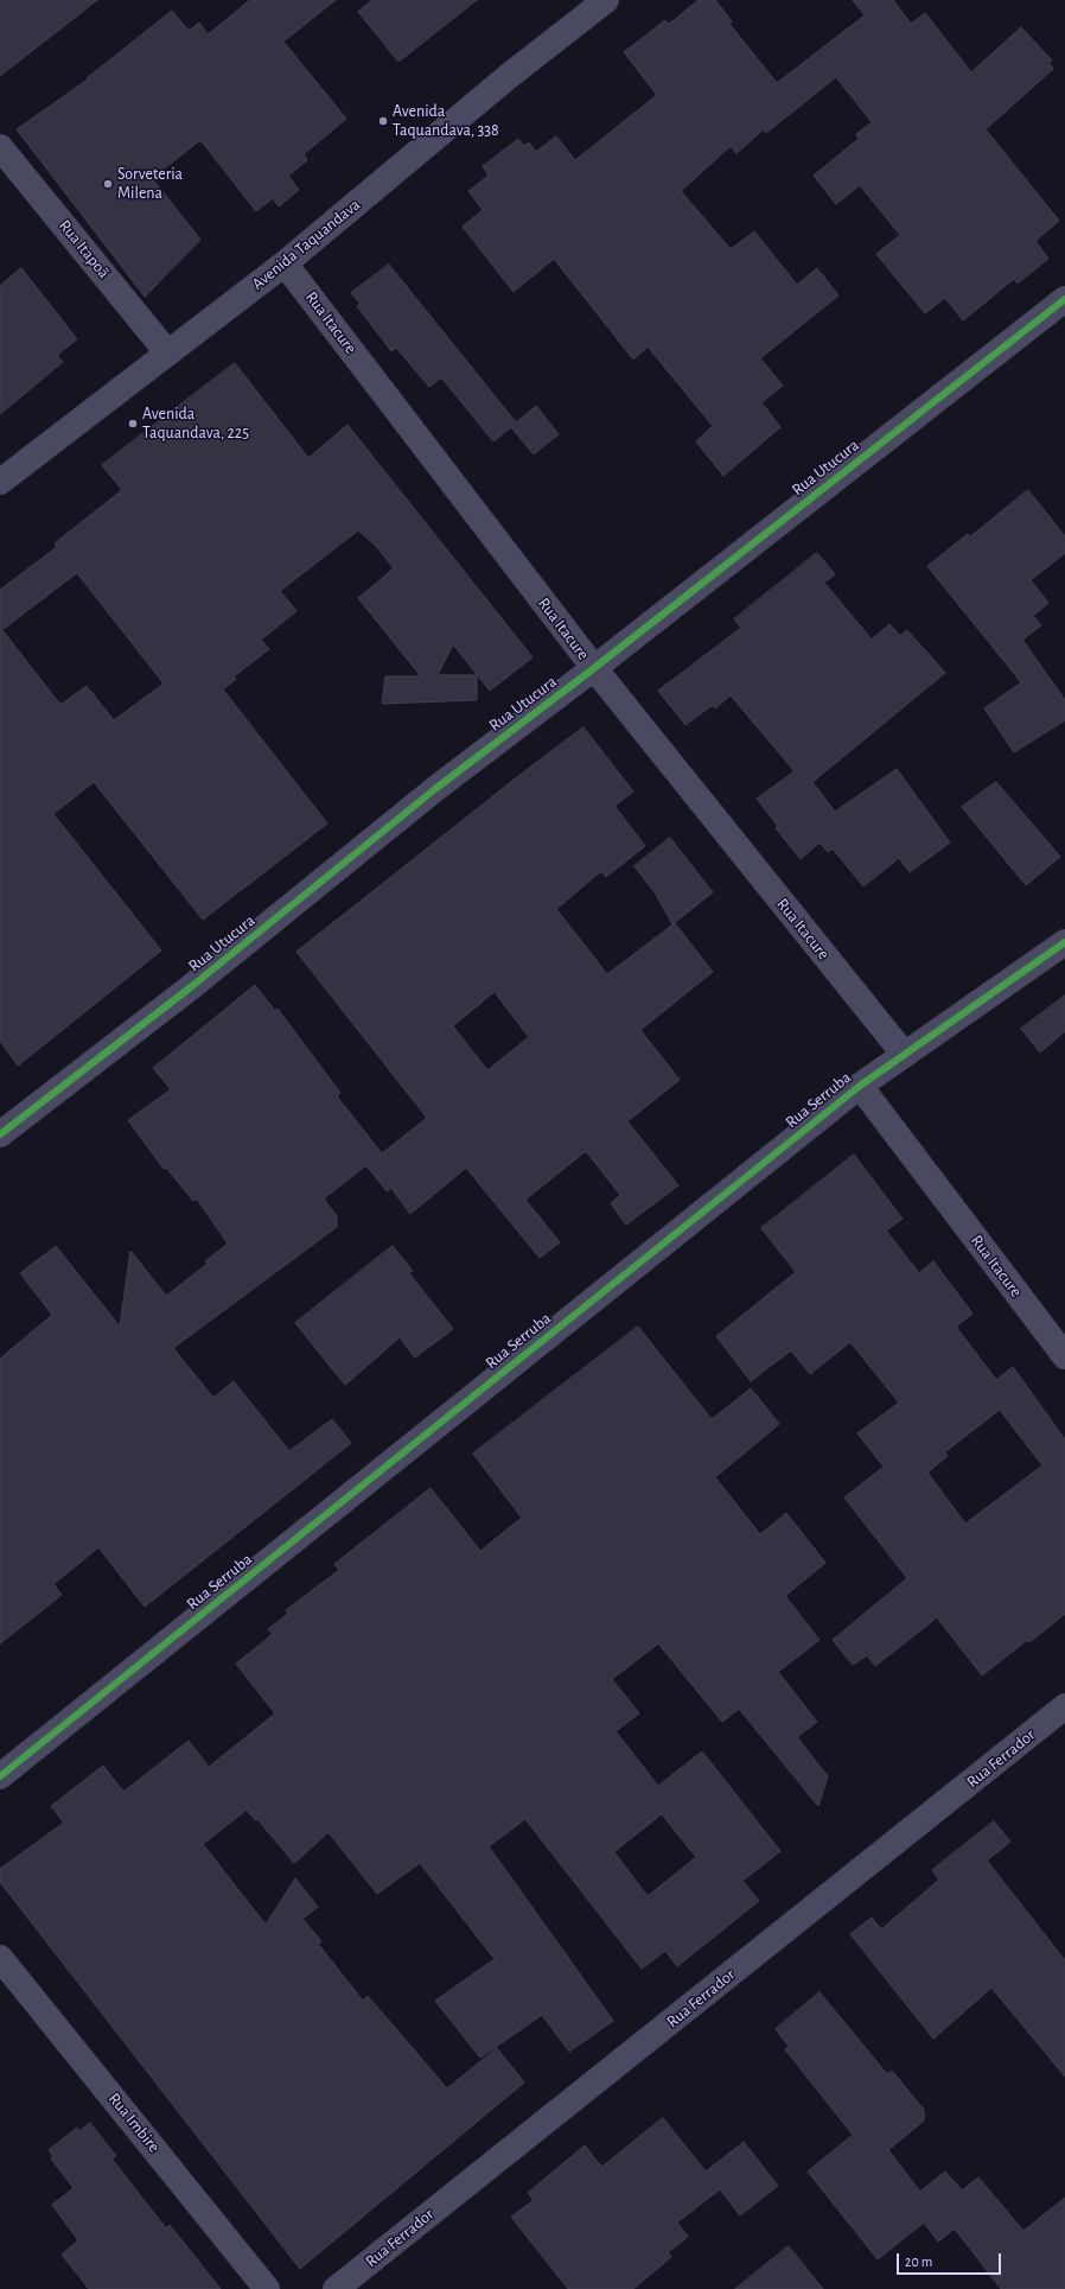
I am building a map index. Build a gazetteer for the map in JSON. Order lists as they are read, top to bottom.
{
  "streets": {
    "street": [
      "Avenida Taquandava",
      "Rua Itapoã",
      "Rua Itacure",
      "Rua Utucura",
      "Rua Serruba",
      "Rua Ferrador",
      "Rua Imbire"
    ]
  },
  "crossings": [
    ["Avenida Taquandava", "Rua Itapoã"],
    ["Avenida Taquandava", "Rua Itacure"],
    ["Rua Itacure", "Rua Utucura"],
    ["Rua Itacure", "Rua Serruba"]
  ],
  "places": ["Avenida Taquandava, 338", "Sorveteria Milena", "Avenida Taquandava, 225"],
  "scale_bar": "20 m"
}
